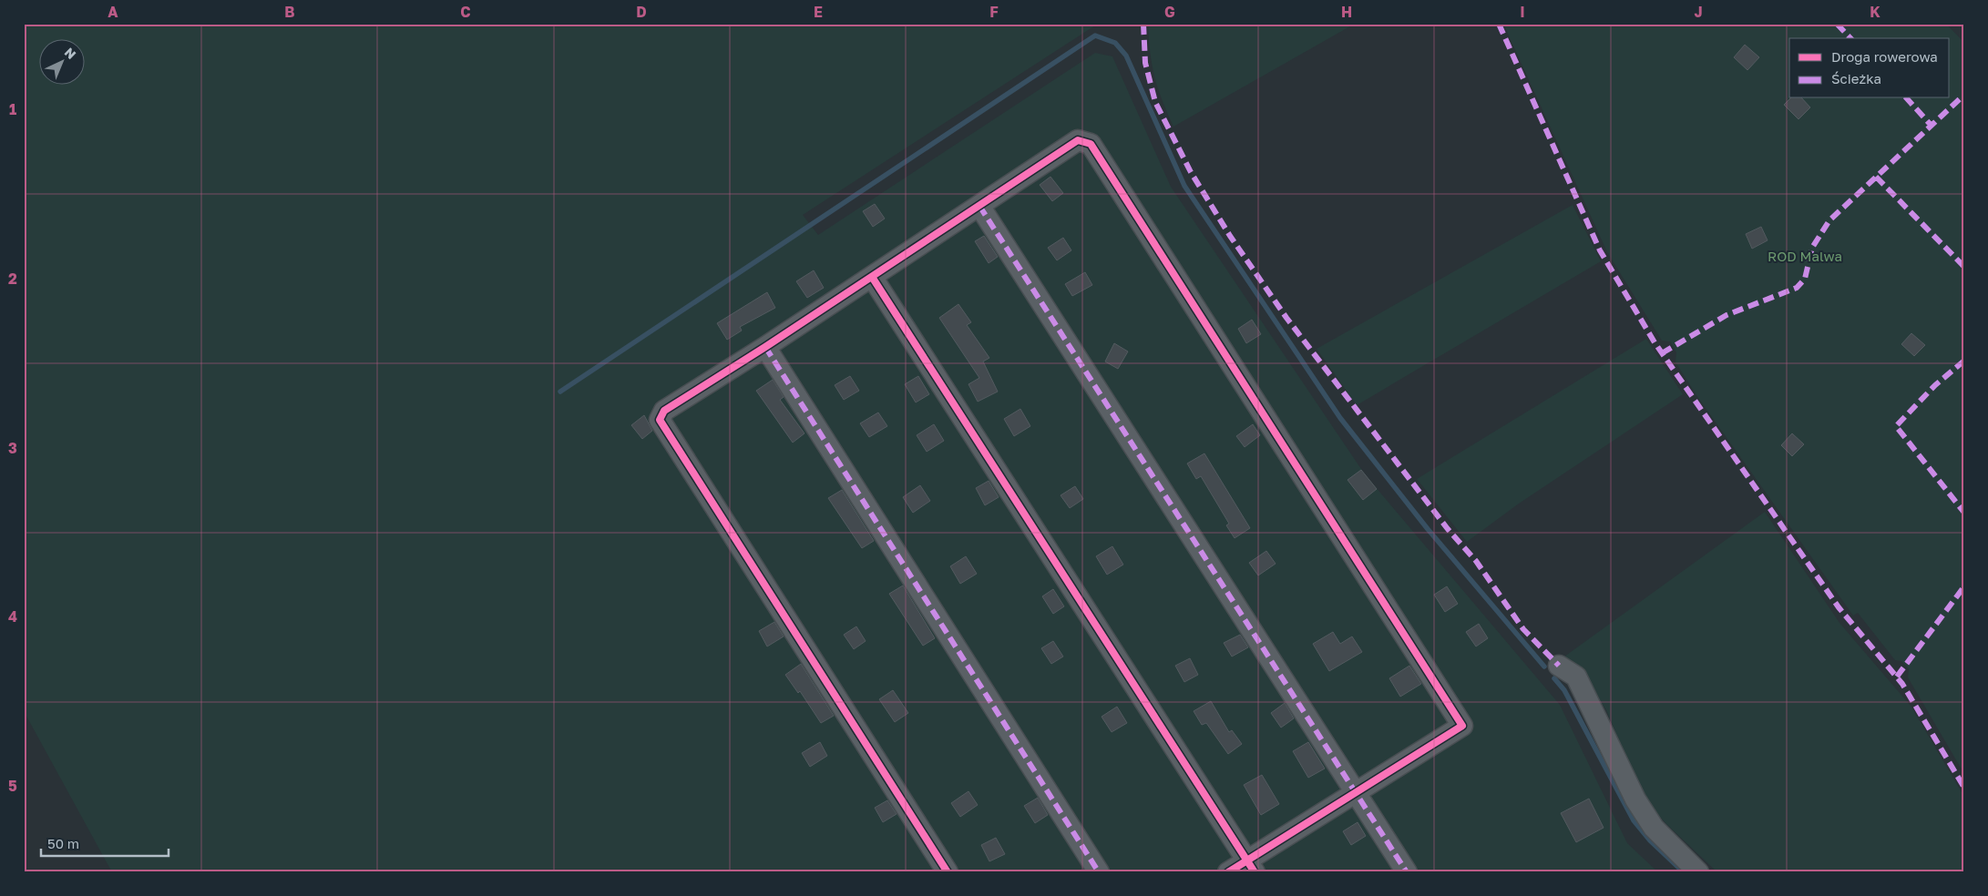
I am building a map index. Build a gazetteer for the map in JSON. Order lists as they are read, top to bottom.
{
  "parks": ["ROD Malwa"],
  "legend": ["Droga rowerowa", "Ścieżka"],
  "scale_bar": "50 m",
  "north": "top right",
  "grid": {
    "columns": [
      "A",
      "B",
      "C",
      "D",
      "E",
      "F",
      "G",
      "H",
      "I",
      "J",
      "K"
    ],
    "rows": [
      "1",
      "2",
      "3",
      "4",
      "5"
    ]
  }
}
